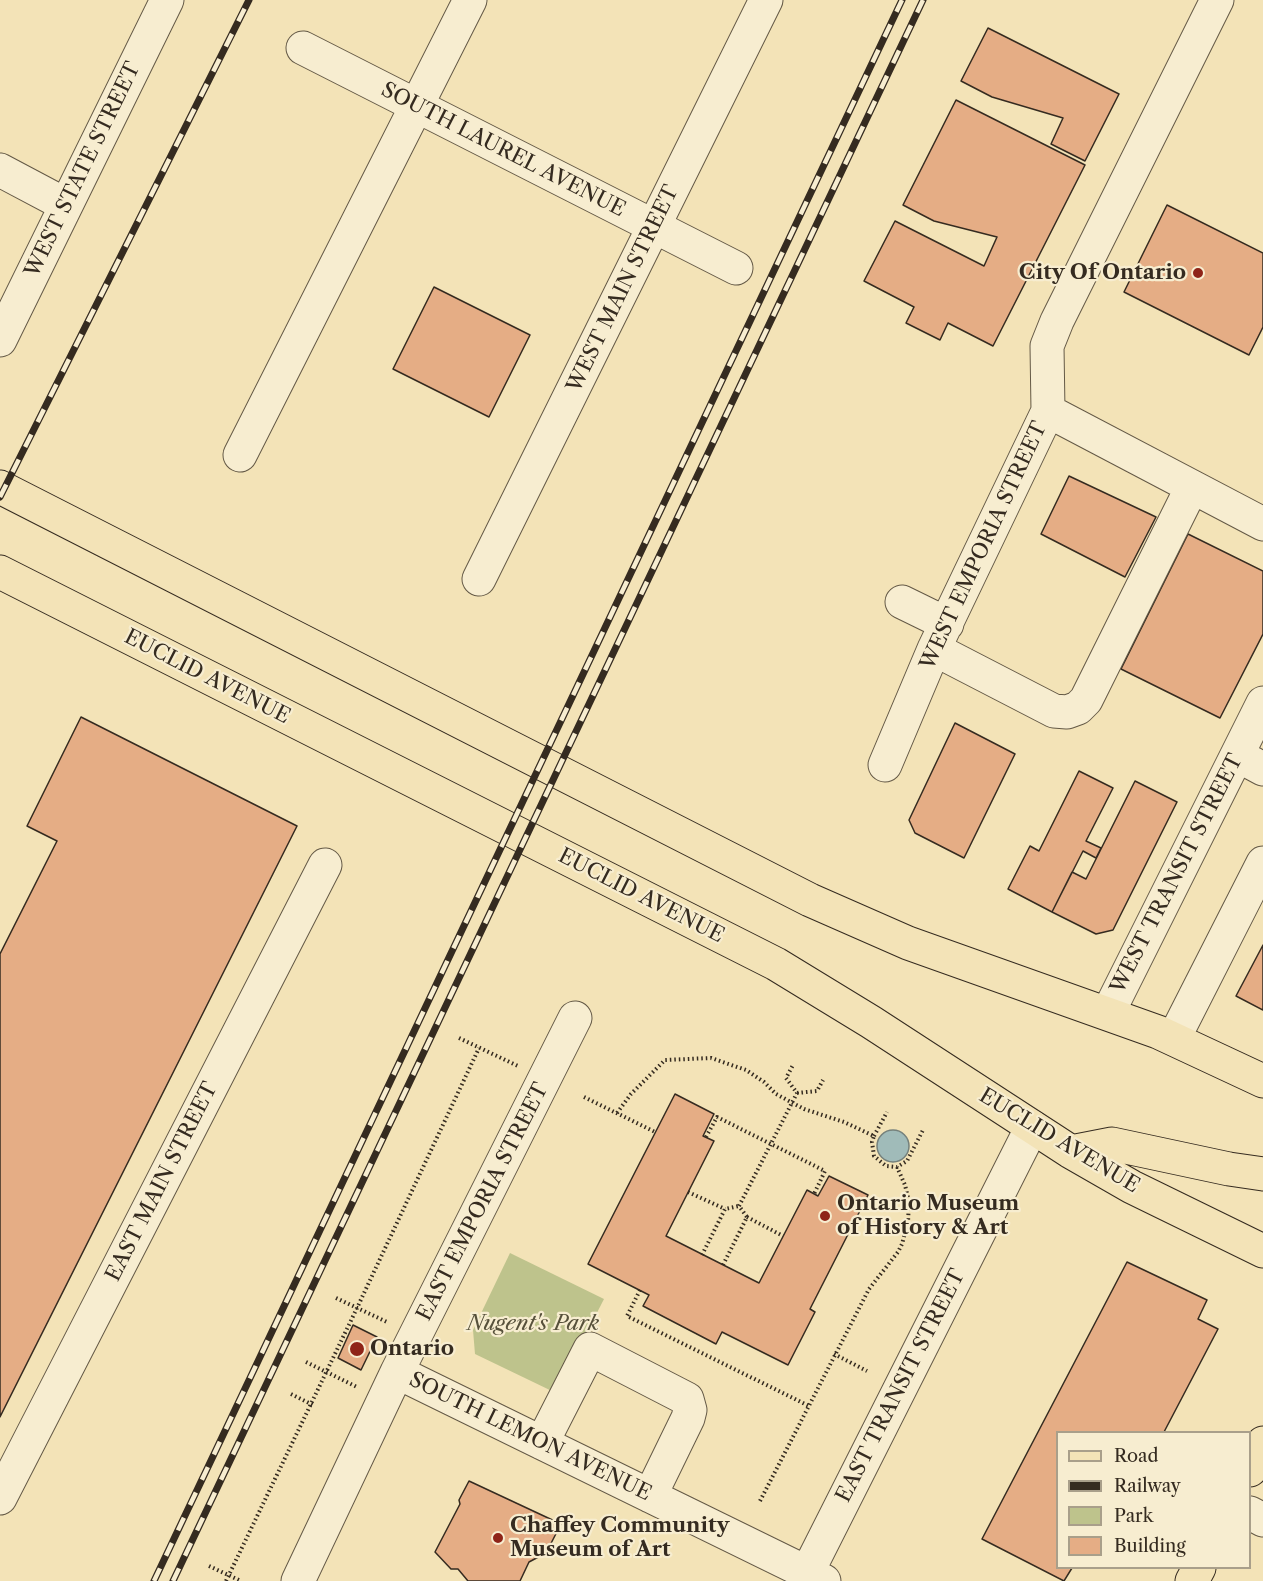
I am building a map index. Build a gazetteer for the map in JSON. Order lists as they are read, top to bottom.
{
  "streets": {
    "main road": ["EUCLID AVENUE"],
    "street": [
      "SOUTH LAUREL AVENUE",
      "WEST STATE STREET",
      "WEST MAIN STREET",
      "WEST EMPORIA STREET",
      "WEST TRANSIT STREET",
      "EAST MAIN STREET",
      "EAST EMPORIA STREET",
      "EAST TRANSIT STREET",
      "SOUTH LEMON AVENUE"
    ]
  },
  "crossings": [
    ["SOUTH LAUREL AVENUE", "WEST MAIN STREET"],
    ["EUCLID AVENUE", "EAST TRANSIT STREET"],
    ["EAST EMPORIA STREET", "SOUTH LEMON AVENUE"],
    ["EAST TRANSIT STREET", "SOUTH LEMON AVENUE"]
  ],
  "parks": ["Nugent's Park"],
  "places": [
    "City Of Ontario",
    "Ontario Museum of History & Art",
    "Ontario",
    "Chaffey Community Museum of Art"
  ],
  "legend": [
    "Road",
    "Railway",
    "Park",
    "Building"
  ]
}
